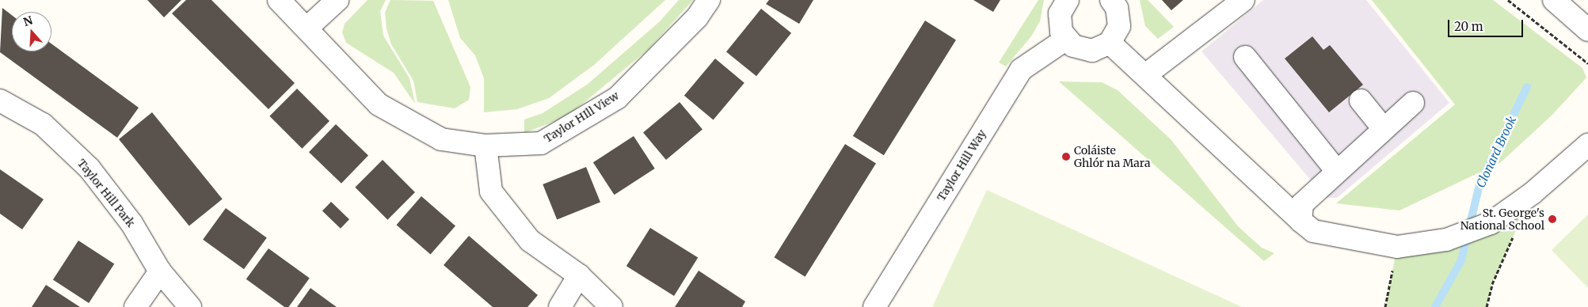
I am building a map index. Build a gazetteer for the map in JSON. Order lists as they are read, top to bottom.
{
  "streets": {
    "street": ["Taylor HIll View", "Taylor Hill Way", "Taylor Hill Park"]
  },
  "water": ["Clonard Brook"],
  "places": ["Coláiste Ghlór na Mara", "St. George's National School"],
  "scale_bar": "20 m",
  "north": "top"
}
